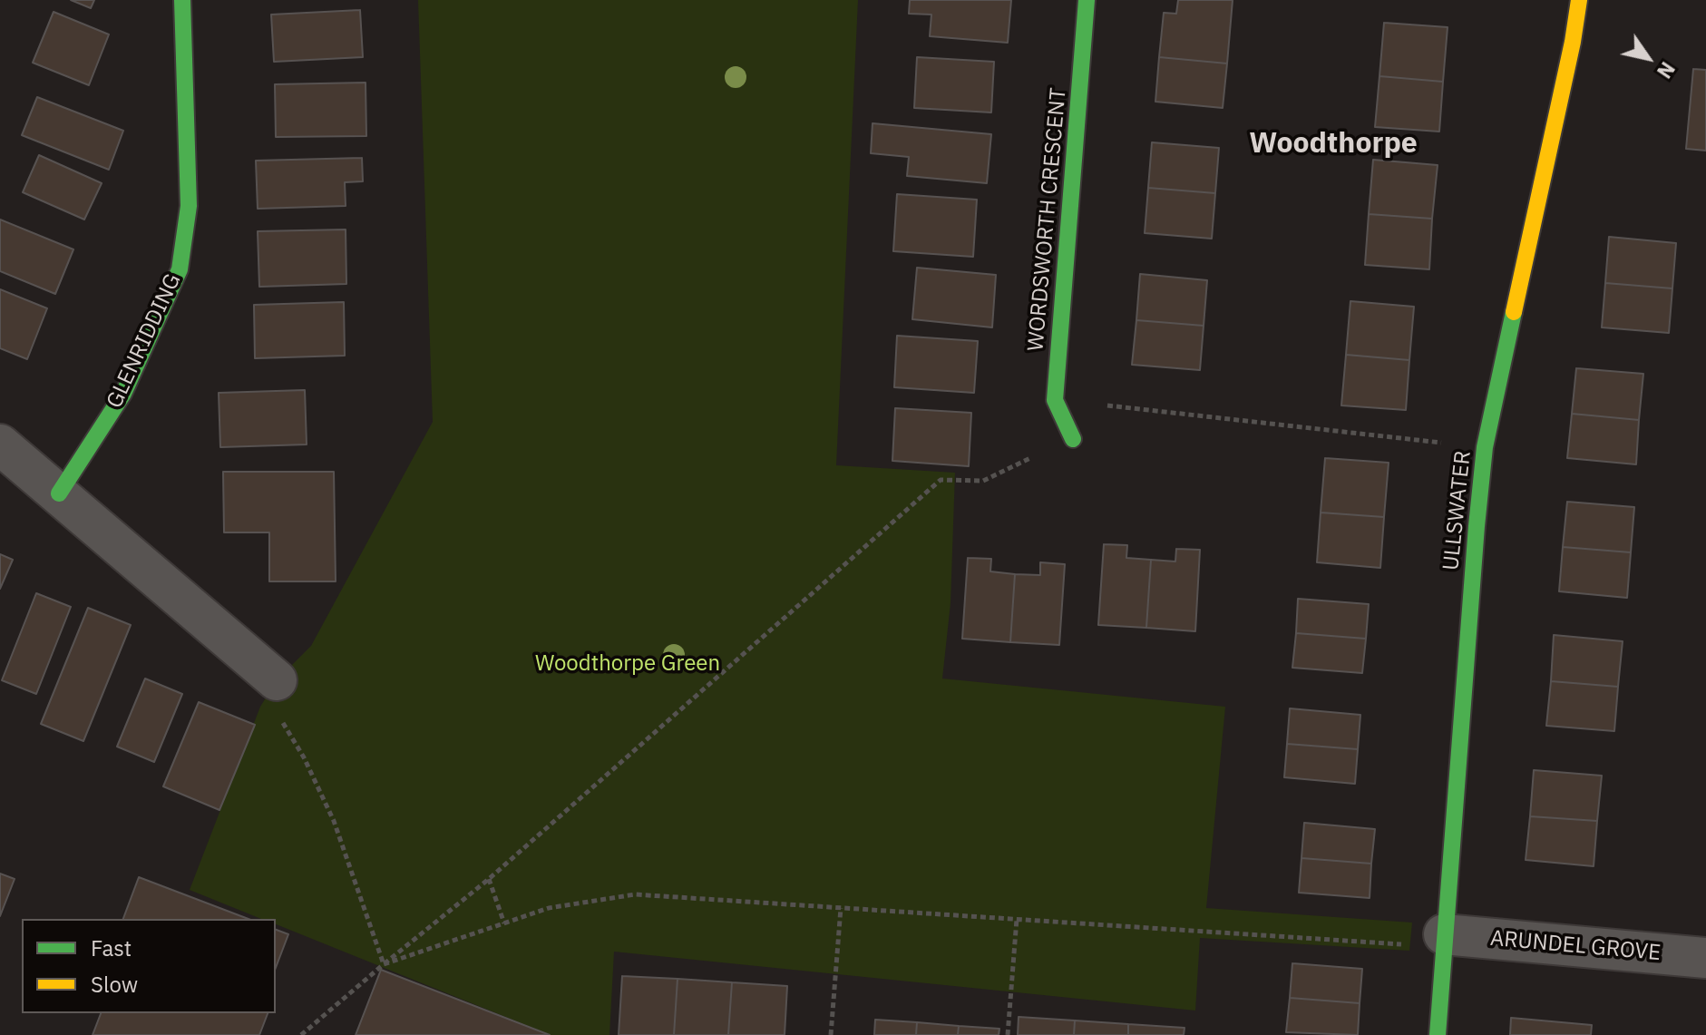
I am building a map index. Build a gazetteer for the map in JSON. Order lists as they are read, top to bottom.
{
  "streets": {
    "street": [
      "WORDSWORTH CRESCENT",
      "GLENRIDDING",
      "ULLSWATER",
      "ARUNDEL GROVE"
    ]
  },
  "crossings": [
    ["ULLSWATER", "ARUNDEL GROVE"]
  ],
  "districts": ["Woodthorpe"],
  "parks": ["Woodthorpe Green"],
  "legend": ["Fast", "Slow"],
  "north": "bottom right"
}
